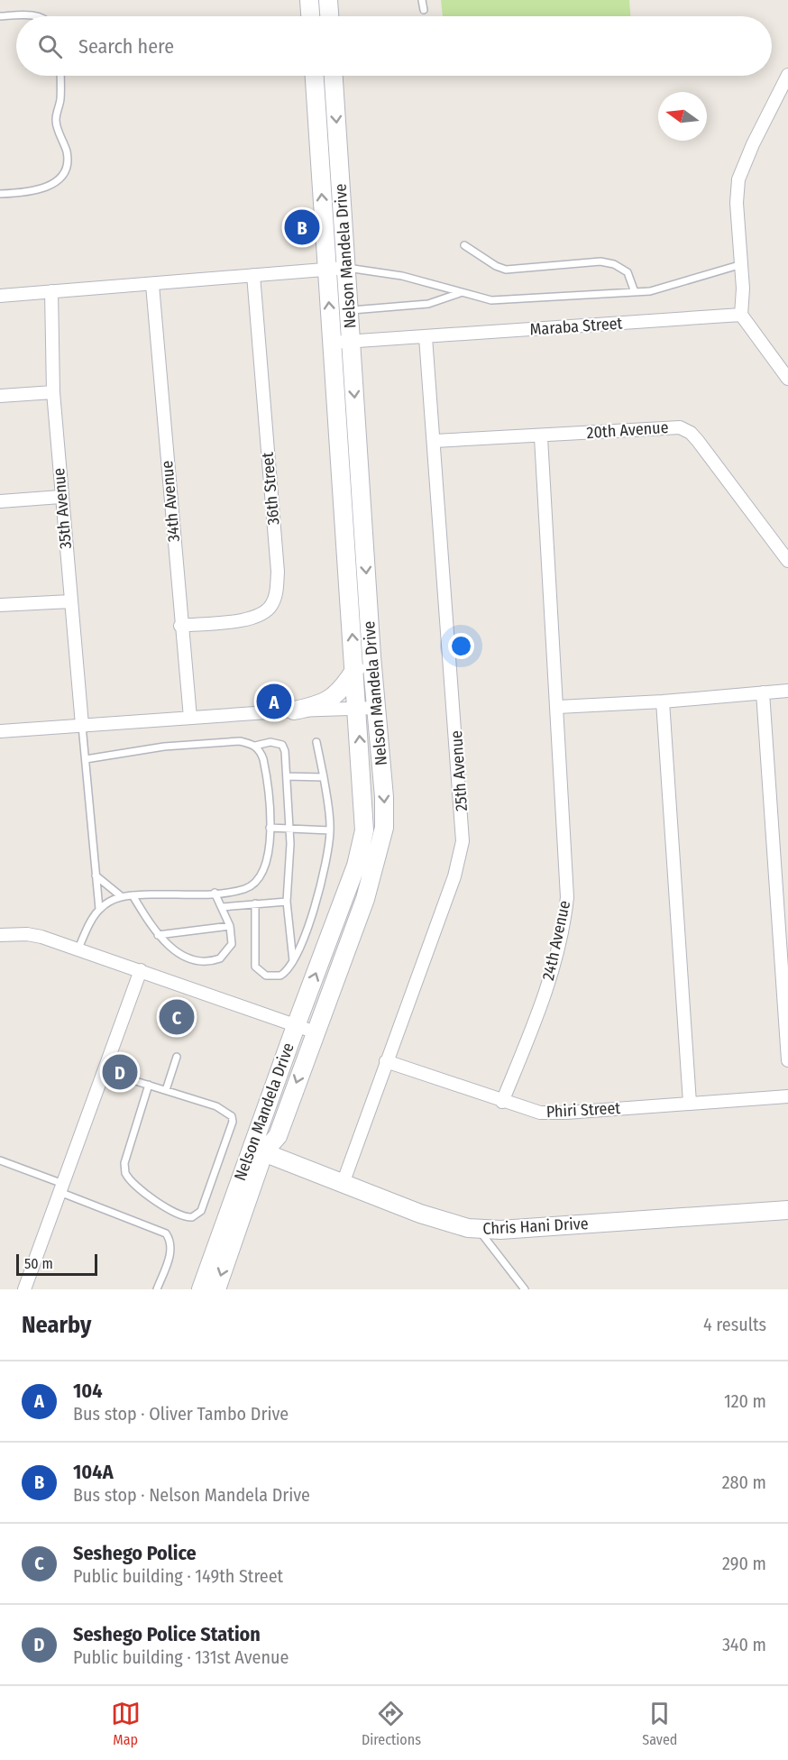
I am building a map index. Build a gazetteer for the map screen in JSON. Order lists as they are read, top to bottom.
{
  "streets": {
    "main road": ["Nelson Mandela Drive", "Chris Hani Drive"],
    "street": [
      "Maraba Street",
      "20th Avenue",
      "36th Street",
      "34th Avenue",
      "35th Avenue",
      "25th Avenue",
      "24th Avenue",
      "Phiri Street"
    ]
  },
  "crossings": [
    ["Nelson Mandela Drive", "Maraba Street"],
    ["Nelson Mandela Drive", "Chris Hani Drive"],
    ["Maraba Street", "25th Avenue"],
    ["20th Avenue", "25th Avenue"],
    ["20th Avenue", "24th Avenue"],
    ["36th Street", "34th Avenue"],
    ["25th Avenue", "Phiri Street"],
    ["25th Avenue", "Chris Hani Drive"],
    ["24th Avenue", "Phiri Street"]
  ],
  "scale_bar": "50 m",
  "north": "left",
  "page": {
    "search": "Search here",
    "pins": [
      "B",
      "A",
      "C",
      "D"
    ],
    "scale": "50 m",
    "heading": ["Nearby", "4 results"],
    "list": [
      {
        "mark": "A",
        "name": "104",
        "note": "Bus stop · Oliver Tambo Drive",
        "value": "120 m"
      },
      {
        "mark": "B",
        "name": "104A",
        "note": "Bus stop · Nelson Mandela Drive",
        "value": "280 m"
      },
      {
        "mark": "C",
        "name": "Seshego Police",
        "note": "Public building · 149th Street",
        "value": "290 m"
      },
      {
        "mark": "D",
        "name": "Seshego Police Station",
        "note": "Public building · 131st Avenue",
        "value": "340 m"
      }
    ],
    "nav": ["Map", "Directions", "Saved"]
  }
}
